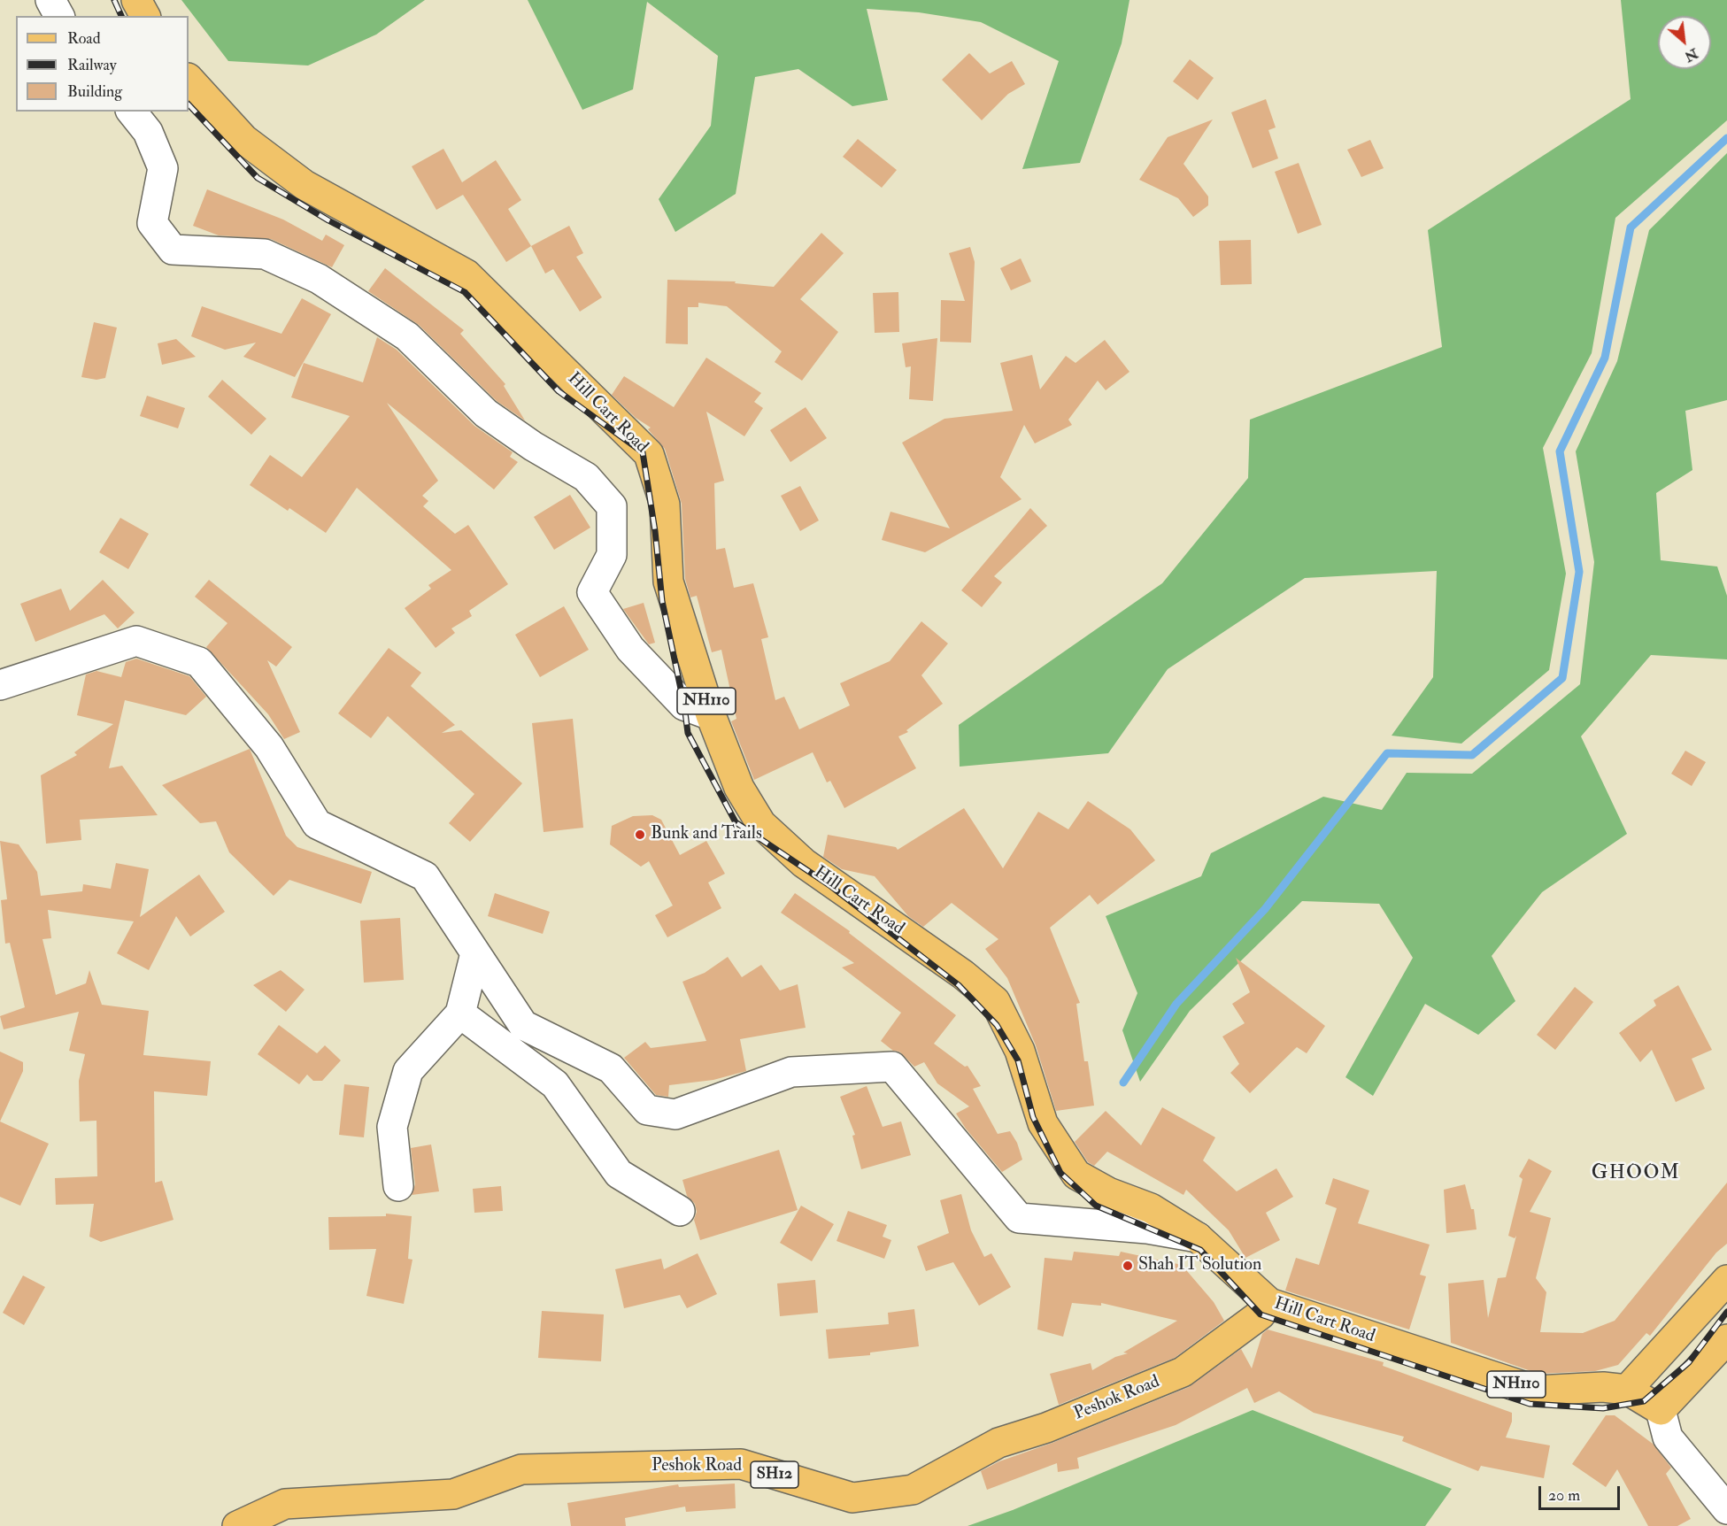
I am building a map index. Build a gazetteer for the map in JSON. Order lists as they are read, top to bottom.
{
  "streets": {
    "main road": [
      "Hill Cart Road",
      "NH110",
      "Peshok Road",
      "SH12"
    ]
  },
  "crossings": [
    ["Hill Cart Road", "Peshok Road"]
  ],
  "districts": ["GHOOM"],
  "places": ["Bunk and Trails", "Shah IT Solution"],
  "legend": ["Road", "Railway", "Building"],
  "scale_bar": "20 m",
  "north": "bottom right"
}
